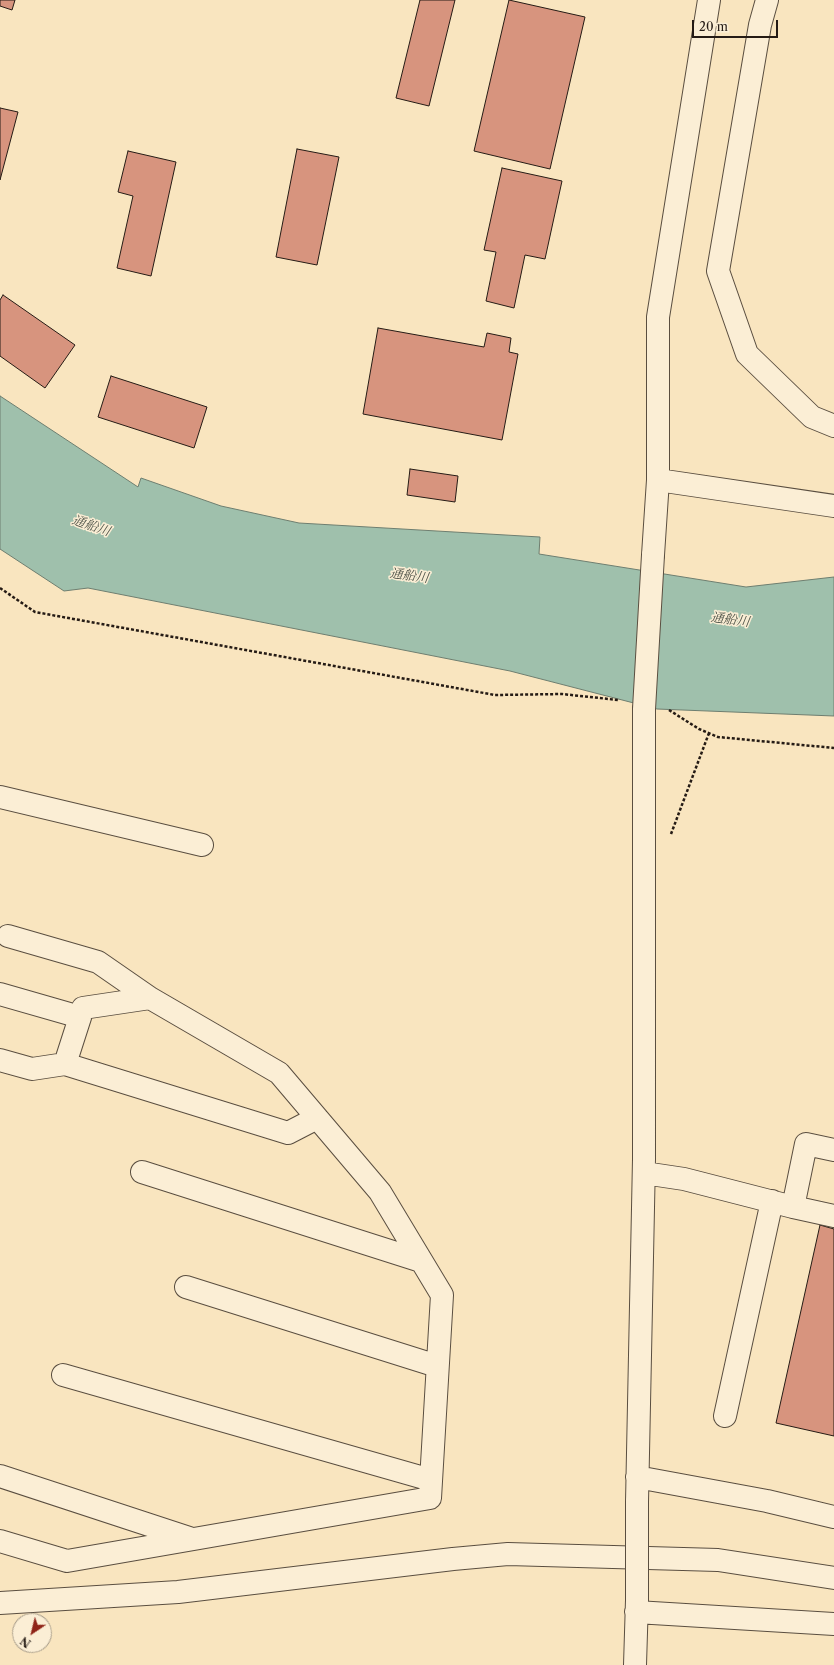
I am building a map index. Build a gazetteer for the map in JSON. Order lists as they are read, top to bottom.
{
  "water": ["通船川"],
  "scale_bar": "20 m",
  "north": "bottom left"
}
